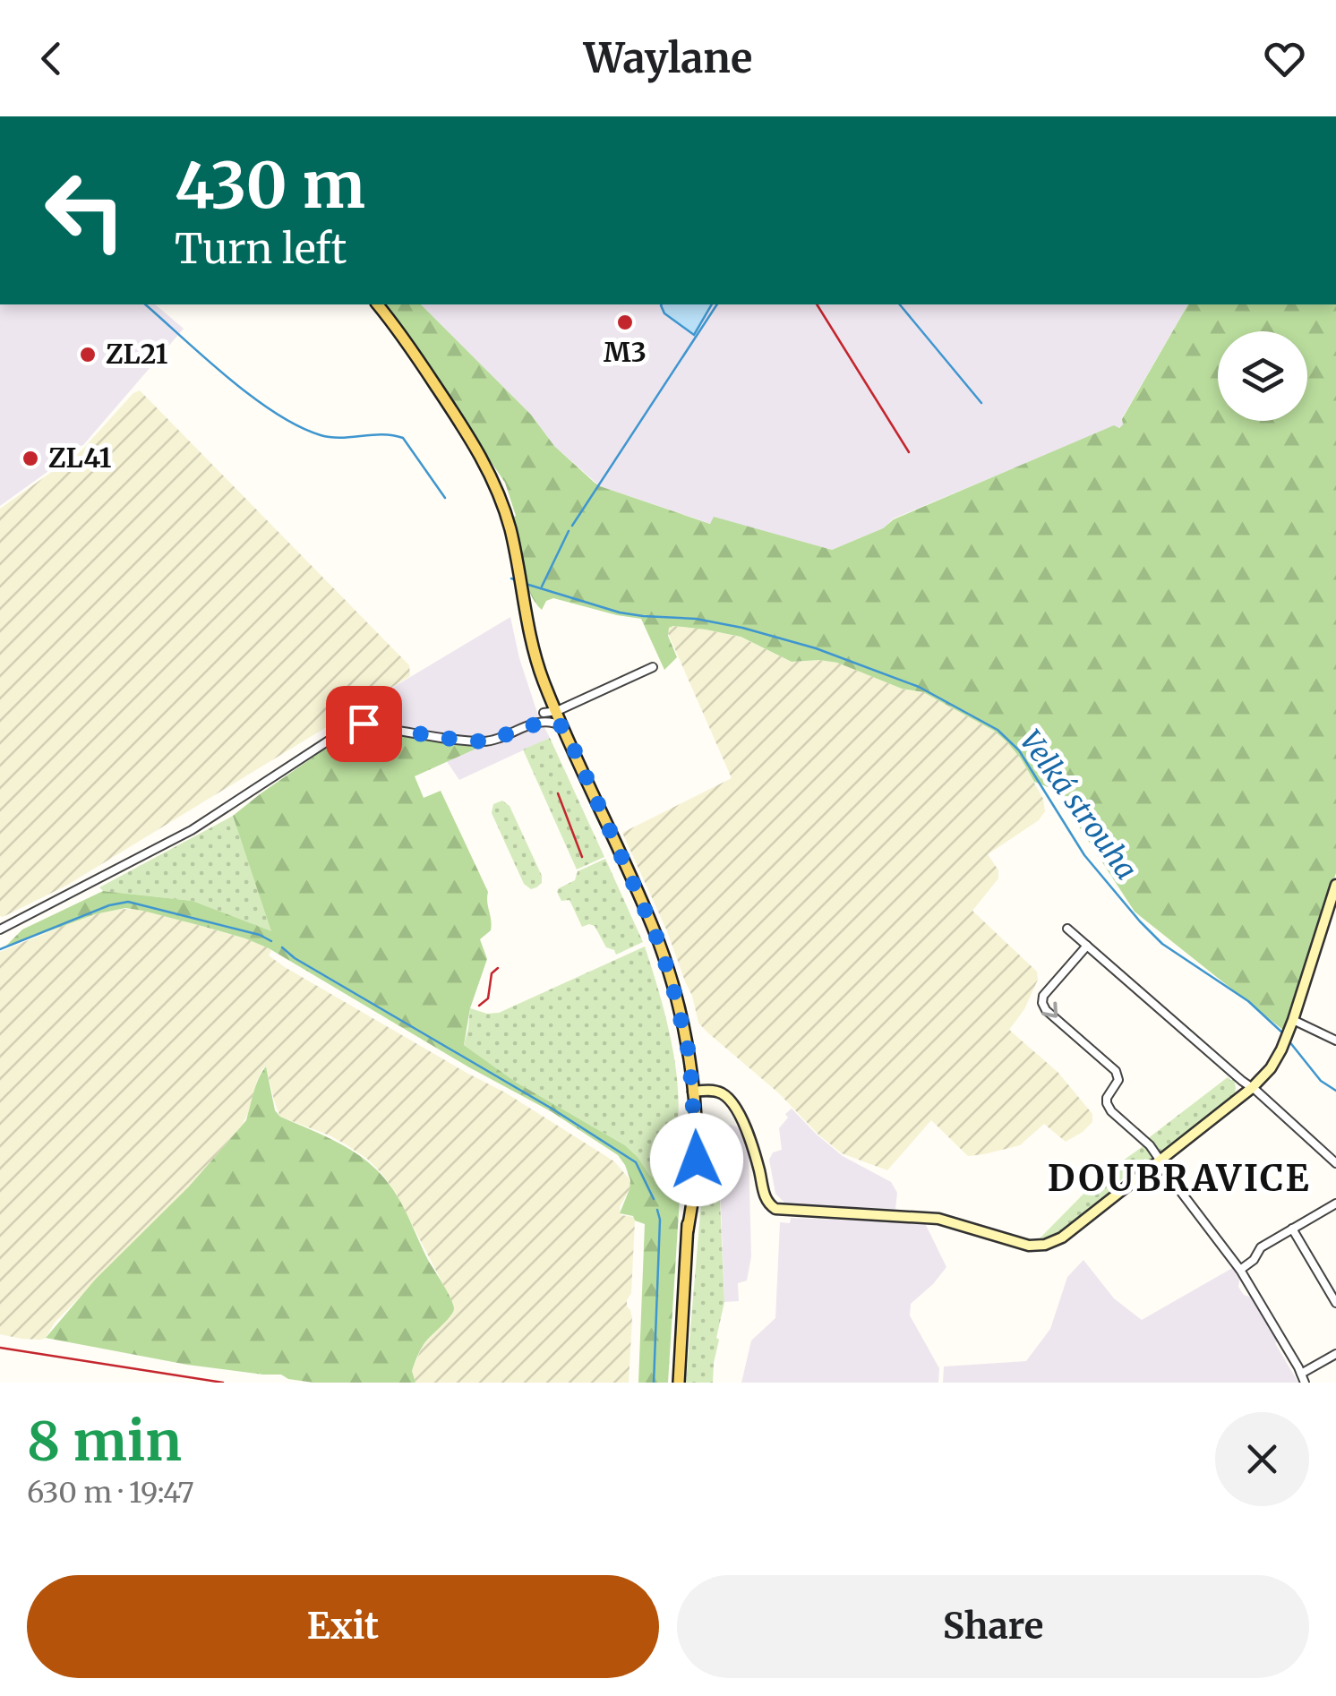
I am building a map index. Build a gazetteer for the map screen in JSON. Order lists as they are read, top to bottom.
{
  "districts": ["DOUBRAVICE"],
  "water": ["Velká strouha"],
  "places": ["M3", "ZL21", "ZL41"],
  "page": {
    "header": "Waylane",
    "turn": ["430 m", "Turn left"],
    "heading": ["8 min", "630 m · 19:47"],
    "buttons": ["Exit", "Share"]
  }
}
